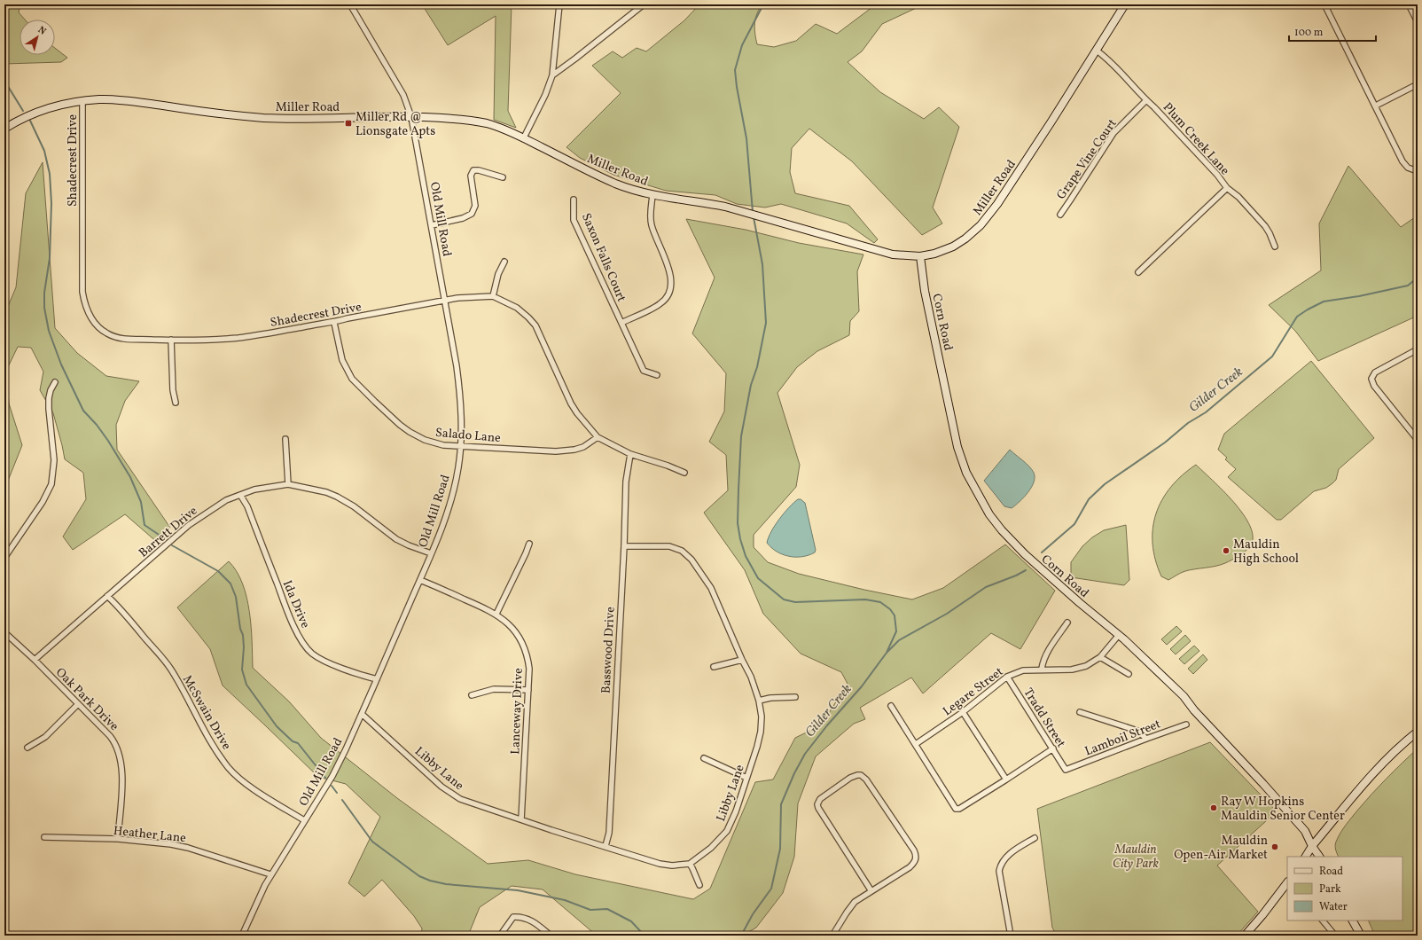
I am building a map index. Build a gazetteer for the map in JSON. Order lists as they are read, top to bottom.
{
  "streets": {
    "street": [
      "Miller Road",
      "Plum Creek Lane",
      "Grape Vine Court",
      "Shadecrest Drive",
      "Old Mill Road",
      "Saxon Falls Court",
      "Corn Road",
      "Salado Lane",
      "Barrett Drive",
      "Ida Drive",
      "Basswood Drive",
      "Legare Street",
      "Oak Park Drive",
      "Lanceway Drive",
      "McSwain Drive",
      "Tradd Street",
      "Lamboil Street",
      "Libby Lane",
      "Heather Lane"
    ]
  },
  "crossings": [
    ["Miller Road", "Plum Creek Lane"],
    ["Miller Road", "Shadecrest Drive"],
    ["Miller Road", "Old Mill Road"],
    ["Miller Road", "Corn Road"],
    ["Plum Creek Lane", "Grape Vine Court"],
    ["Shadecrest Drive", "Old Mill Road"],
    ["Shadecrest Drive", "Salado Lane"],
    ["Shadecrest Drive", "Basswood Drive"],
    ["Old Mill Road", "Salado Lane"],
    ["Old Mill Road", "Barrett Drive"],
    ["Old Mill Road", "Ida Drive"],
    ["Old Mill Road", "Lanceway Drive"],
    ["Old Mill Road", "McSwain Drive"],
    ["Old Mill Road", "Libby Lane"],
    ["Old Mill Road", "Heather Lane"],
    ["Corn Road", "Legare Street"],
    ["Barrett Drive", "Ida Drive"],
    ["Barrett Drive", "Oak Park Drive"],
    ["Barrett Drive", "McSwain Drive"],
    ["Basswood Drive", "Libby Lane"],
    ["Legare Street", "Tradd Street"],
    ["Oak Park Drive", "Heather Lane"],
    ["Lanceway Drive", "Libby Lane"],
    ["Tradd Street", "Lamboil Street"]
  ],
  "water": ["Gilder Creek"],
  "parks": ["Mauldin City Park"],
  "places": {
    "transit": ["Miller Rd @ Lionsgate Apts"],
    "other": ["Mauldin High School", "Ray W Hopkins Mauldin Senior Center", "Mauldin Open-Air Market"]
  },
  "legend": ["Road", "Park", "Water"],
  "scale_bar": "100 m",
  "north": "top right"
}
